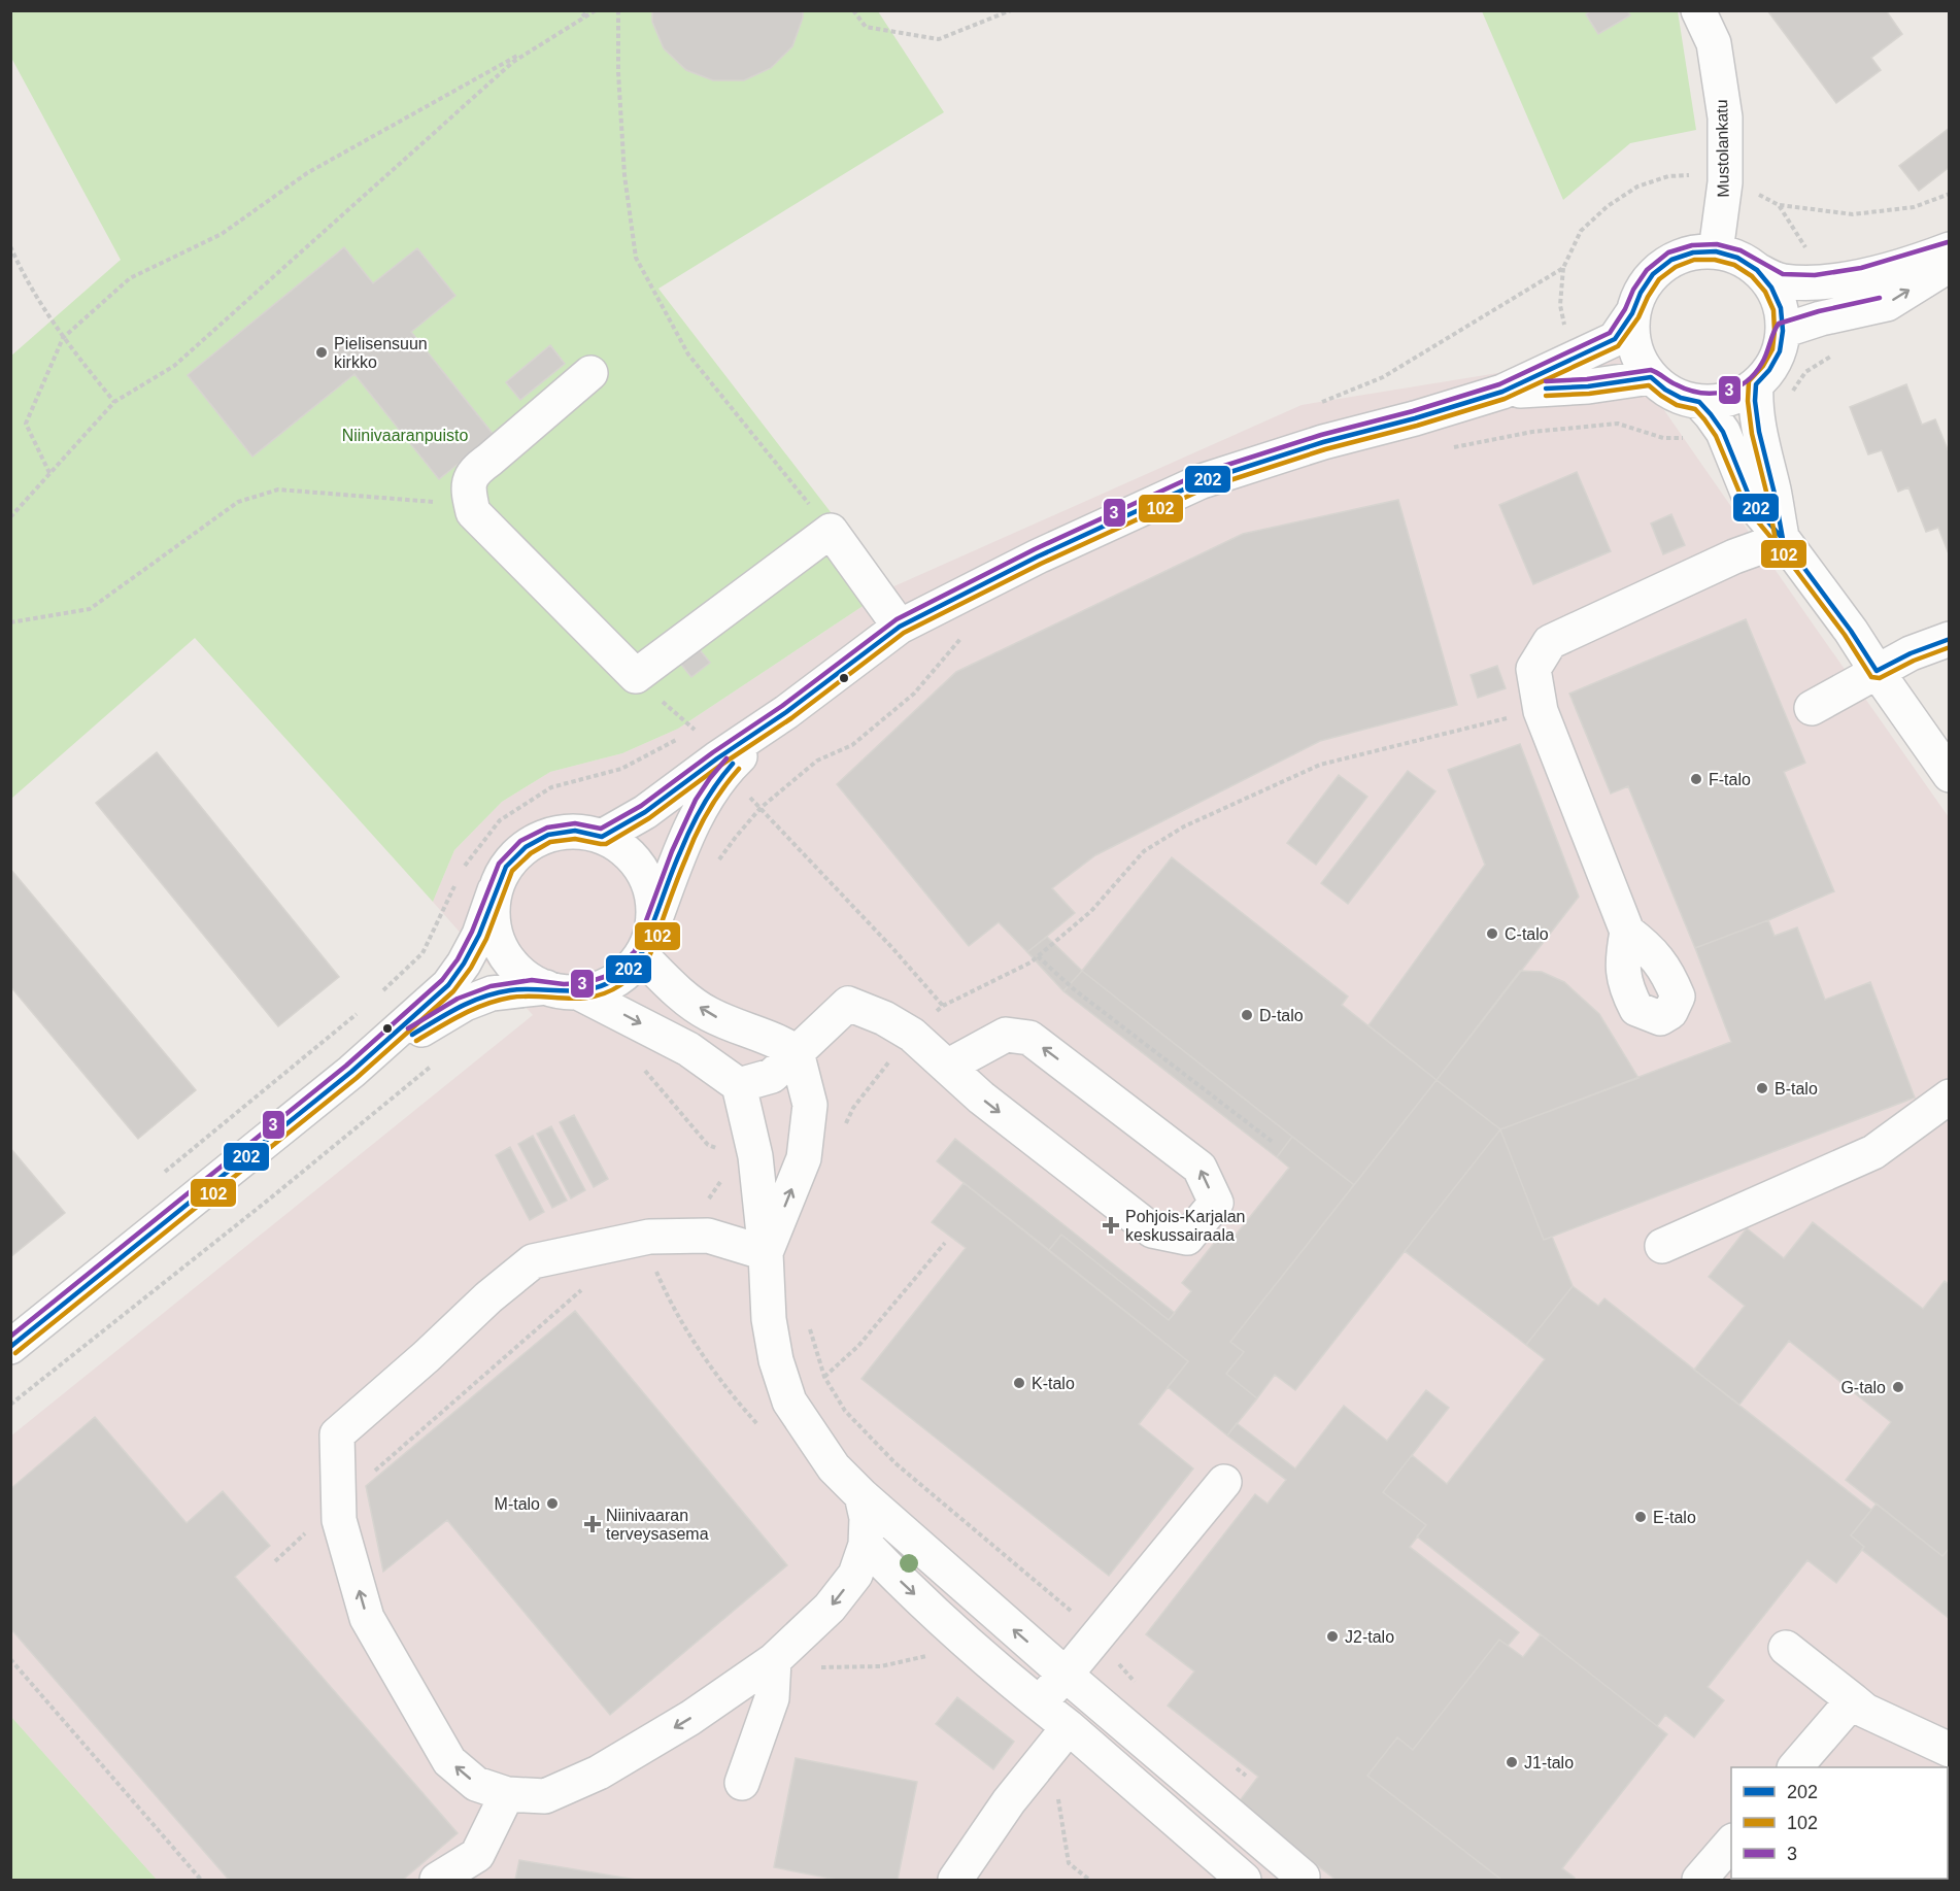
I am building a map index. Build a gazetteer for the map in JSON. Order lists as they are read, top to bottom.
{
  "streets": {
    "street": ["Mustolankatu"]
  },
  "parks": ["Niinivaaranpuisto"],
  "places": {
    "other": [
      "Pielisensuun kirkko",
      "F-talo",
      "C-talo",
      "D-talo",
      "B-talo",
      "K-talo",
      "G-talo",
      "M-talo",
      "E-talo",
      "J2-talo",
      "J1-talo"
    ],
    "health": ["Pohjois-Karjalan keskussairaala", "Niinivaaran terveysasema"]
  },
  "lines": ["transit line 3", "transit line 202", "transit line 102"],
  "legend": ["202", "102", "3"]
}
